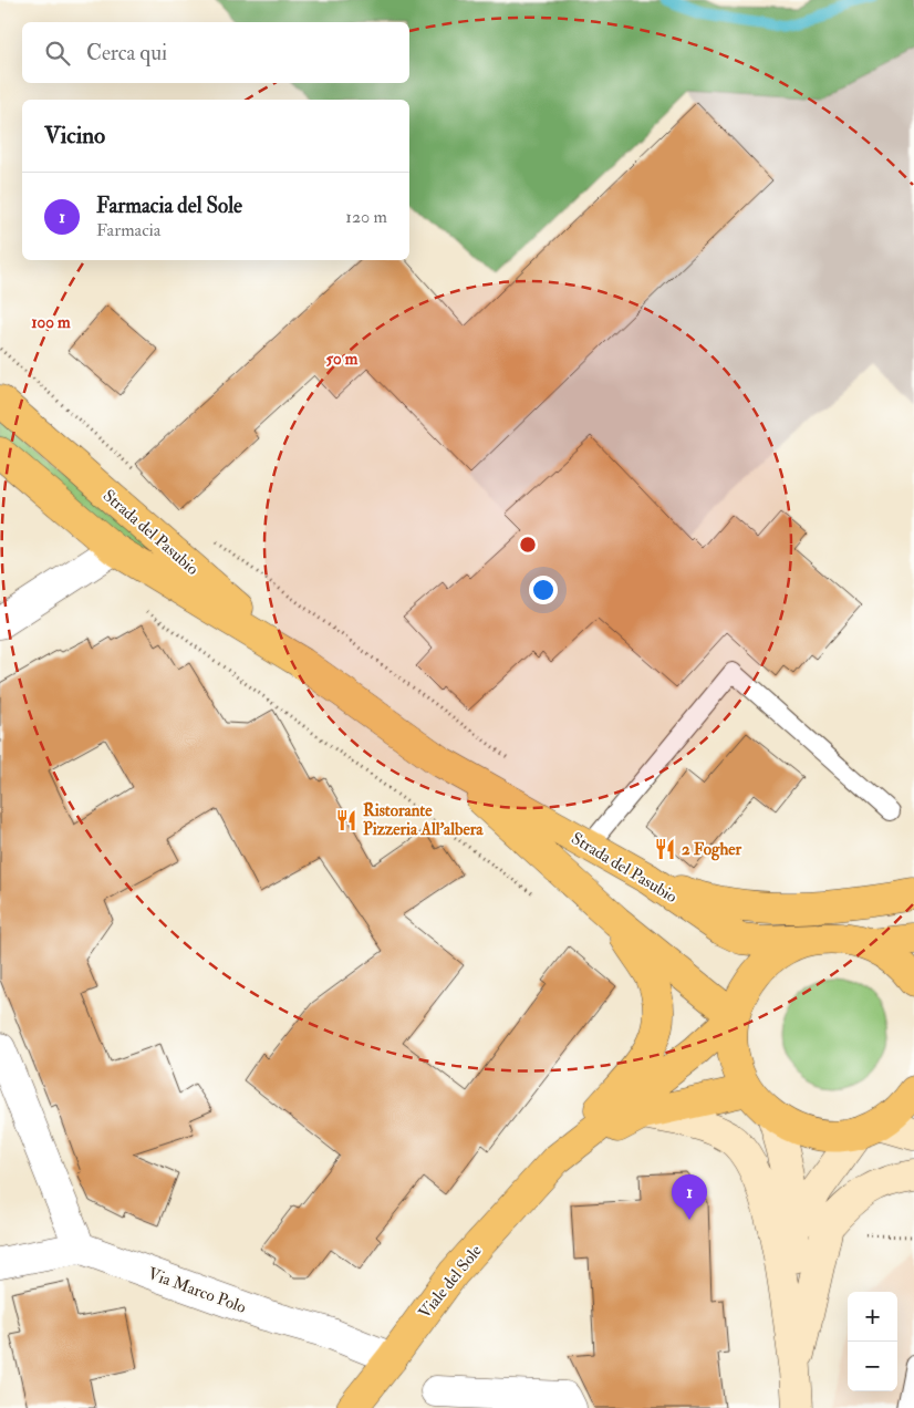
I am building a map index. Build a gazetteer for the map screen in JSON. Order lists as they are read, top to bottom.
{
  "streets": {
    "main road": ["Strada del Pasubio", "Viale del Sole"],
    "street": ["Via Marco Polo"]
  },
  "crossings": [
    ["Strada del Pasubio", "Viale del Sole"],
    ["Viale del Sole", "Via Marco Polo"]
  ],
  "places": {
    "restaurant": ["Ristorante Pizzeria All'albera", "2 Fogher"]
  },
  "page": {
    "search": "Cerca qui",
    "heading": "Vicino",
    "list": [
      {
        "mark": "1",
        "name": "Farmacia del Sole",
        "note": "Farmacia",
        "value": "120 m"
      }
    ],
    "pins": "1",
    "map_buttons": ["+", "−"]
  },
  "rings": ["100 m", "50 m"]
}
